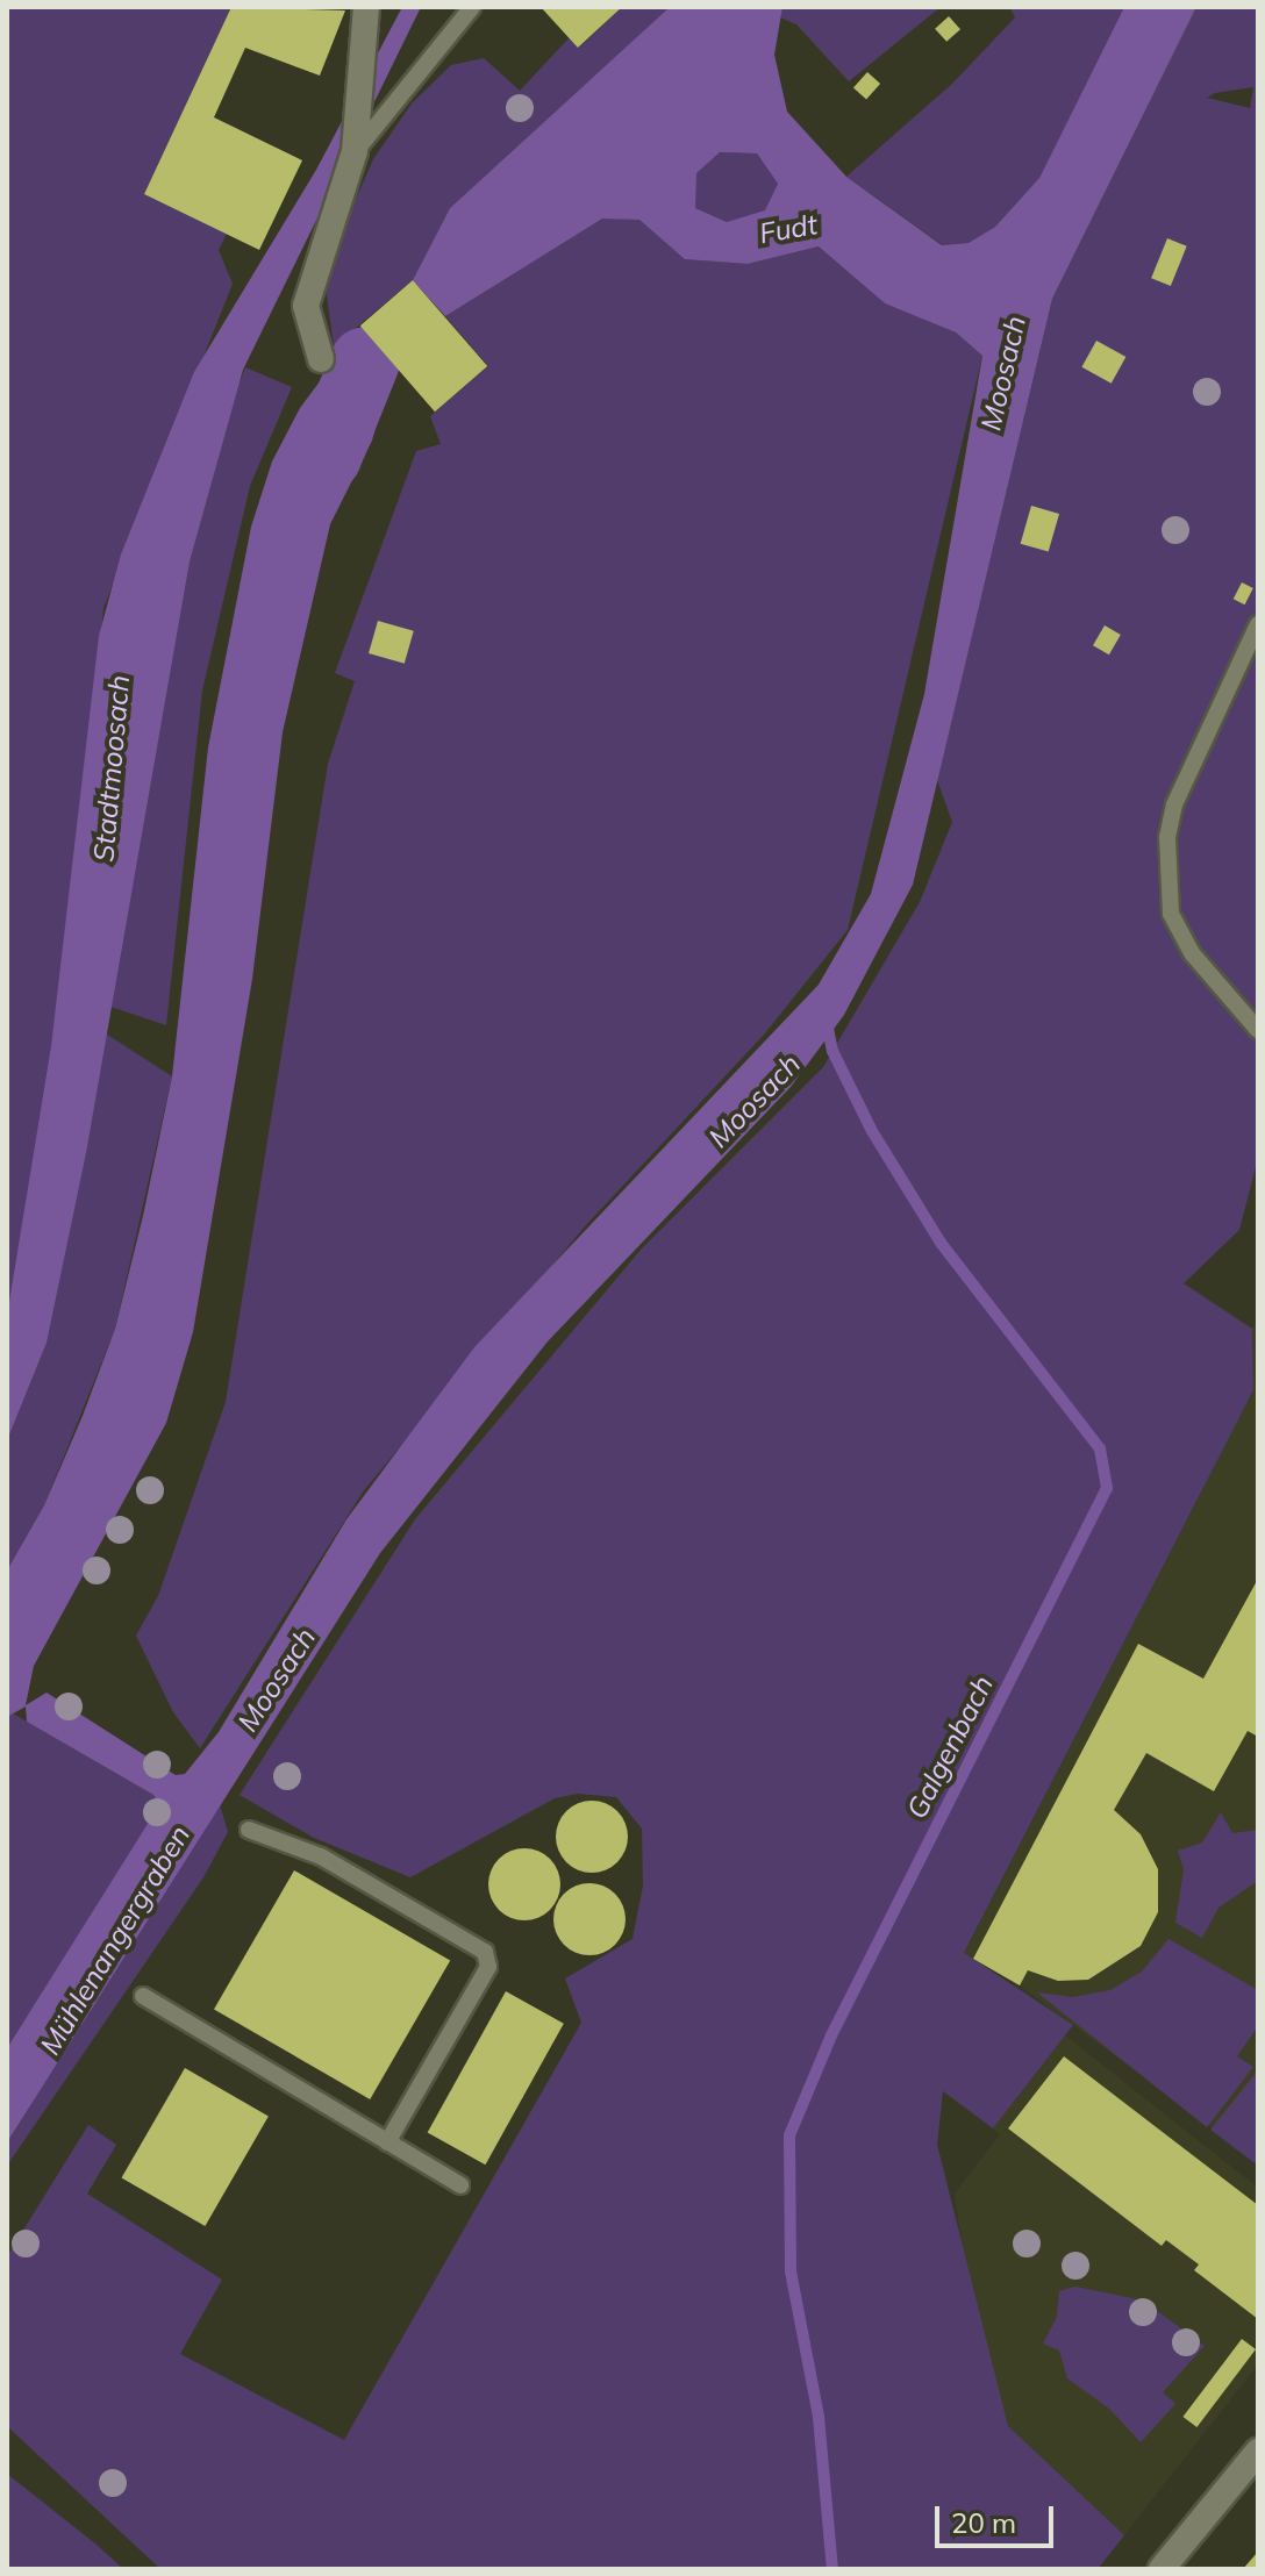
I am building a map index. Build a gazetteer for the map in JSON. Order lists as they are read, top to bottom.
{
  "water": [
    "Fudt",
    "Moosach",
    "Stadtmoosach",
    "Galgenbach",
    "Mühlenangergraben"
  ],
  "scale_bar": "20 m"
}
